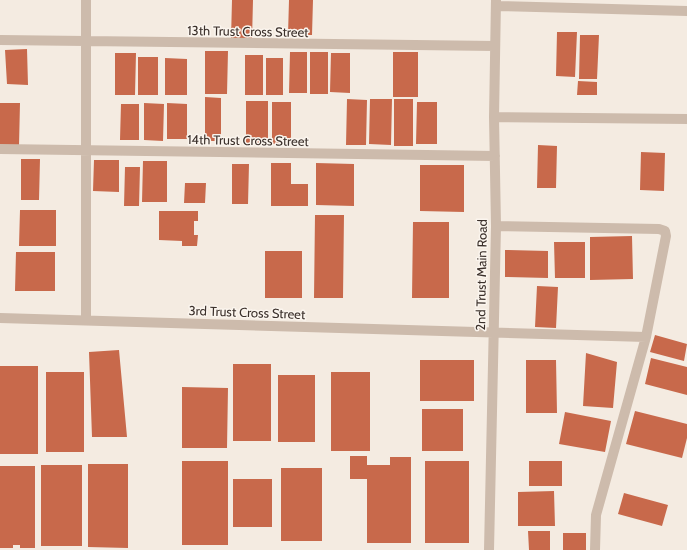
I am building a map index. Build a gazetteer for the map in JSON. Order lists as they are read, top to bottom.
{
  "streets": {
    "street": [
      "13th Trust Cross Street",
      "14th Trust Cross Street",
      "2nd Trust Main Road",
      "3rd Trust Cross Street"
    ]
  },
  "crossings": [
    ["13th Trust Cross Street", "2nd Trust Main Road"],
    ["14th Trust Cross Street", "2nd Trust Main Road"],
    ["2nd Trust Main Road", "3rd Trust Cross Street"]
  ]
}
